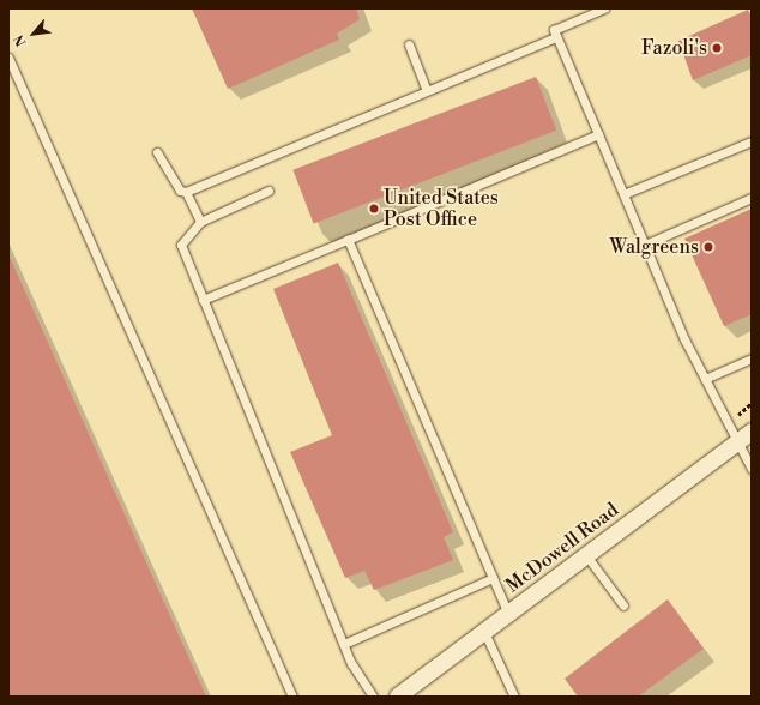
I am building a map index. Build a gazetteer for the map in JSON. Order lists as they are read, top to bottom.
{
  "streets": {
    "street": ["McDowell Road"]
  },
  "places": ["Fazoli's", "United States Post Office", "Walgreens"],
  "north": "bottom left"
}
